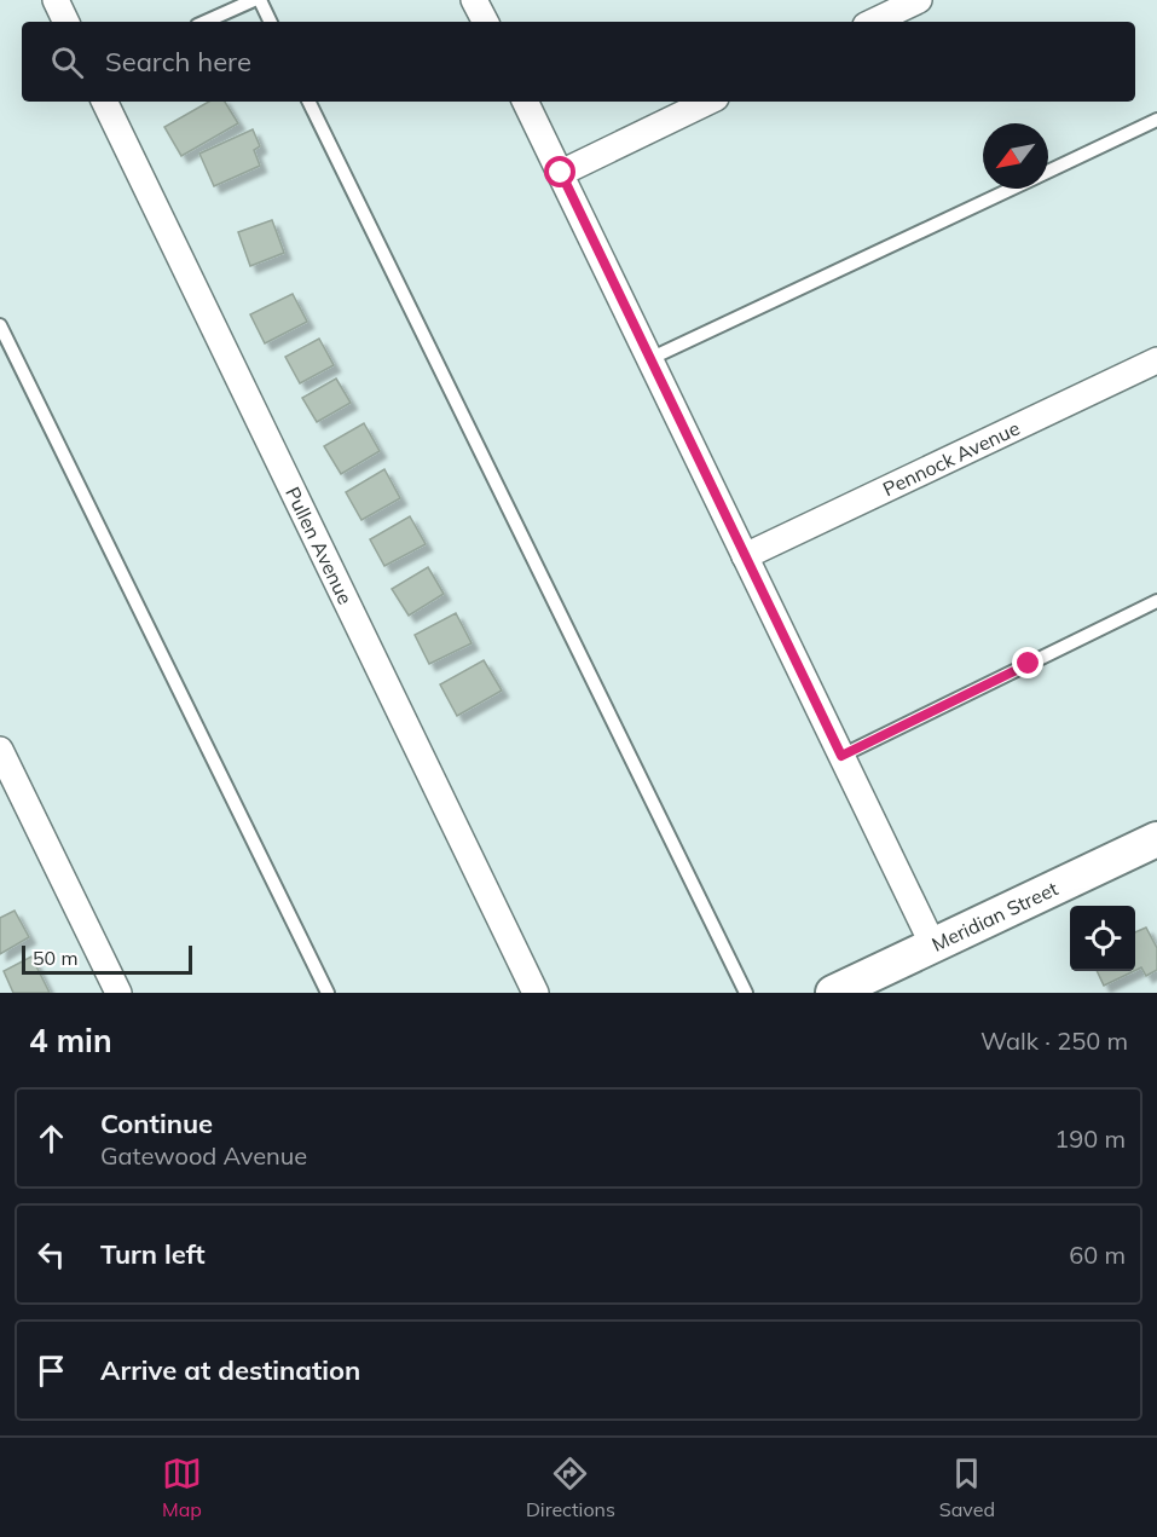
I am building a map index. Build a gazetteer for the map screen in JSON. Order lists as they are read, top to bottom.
{
  "streets": {
    "street": ["Pennock Avenue", "Pullen Avenue", "Meridian Street"]
  },
  "scale_bar": "50 m",
  "north": "bottom left",
  "page": {
    "search": "Search here",
    "scale": "50 m",
    "heading": ["4 min", "Walk · 250 m"],
    "list": [
      ["Continue", "Gatewood Avenue", "190 m"],
      ["Turn left", "60 m"],
      "Arrive at destination"
    ],
    "nav": ["Map", "Directions", "Saved"]
  }
}
